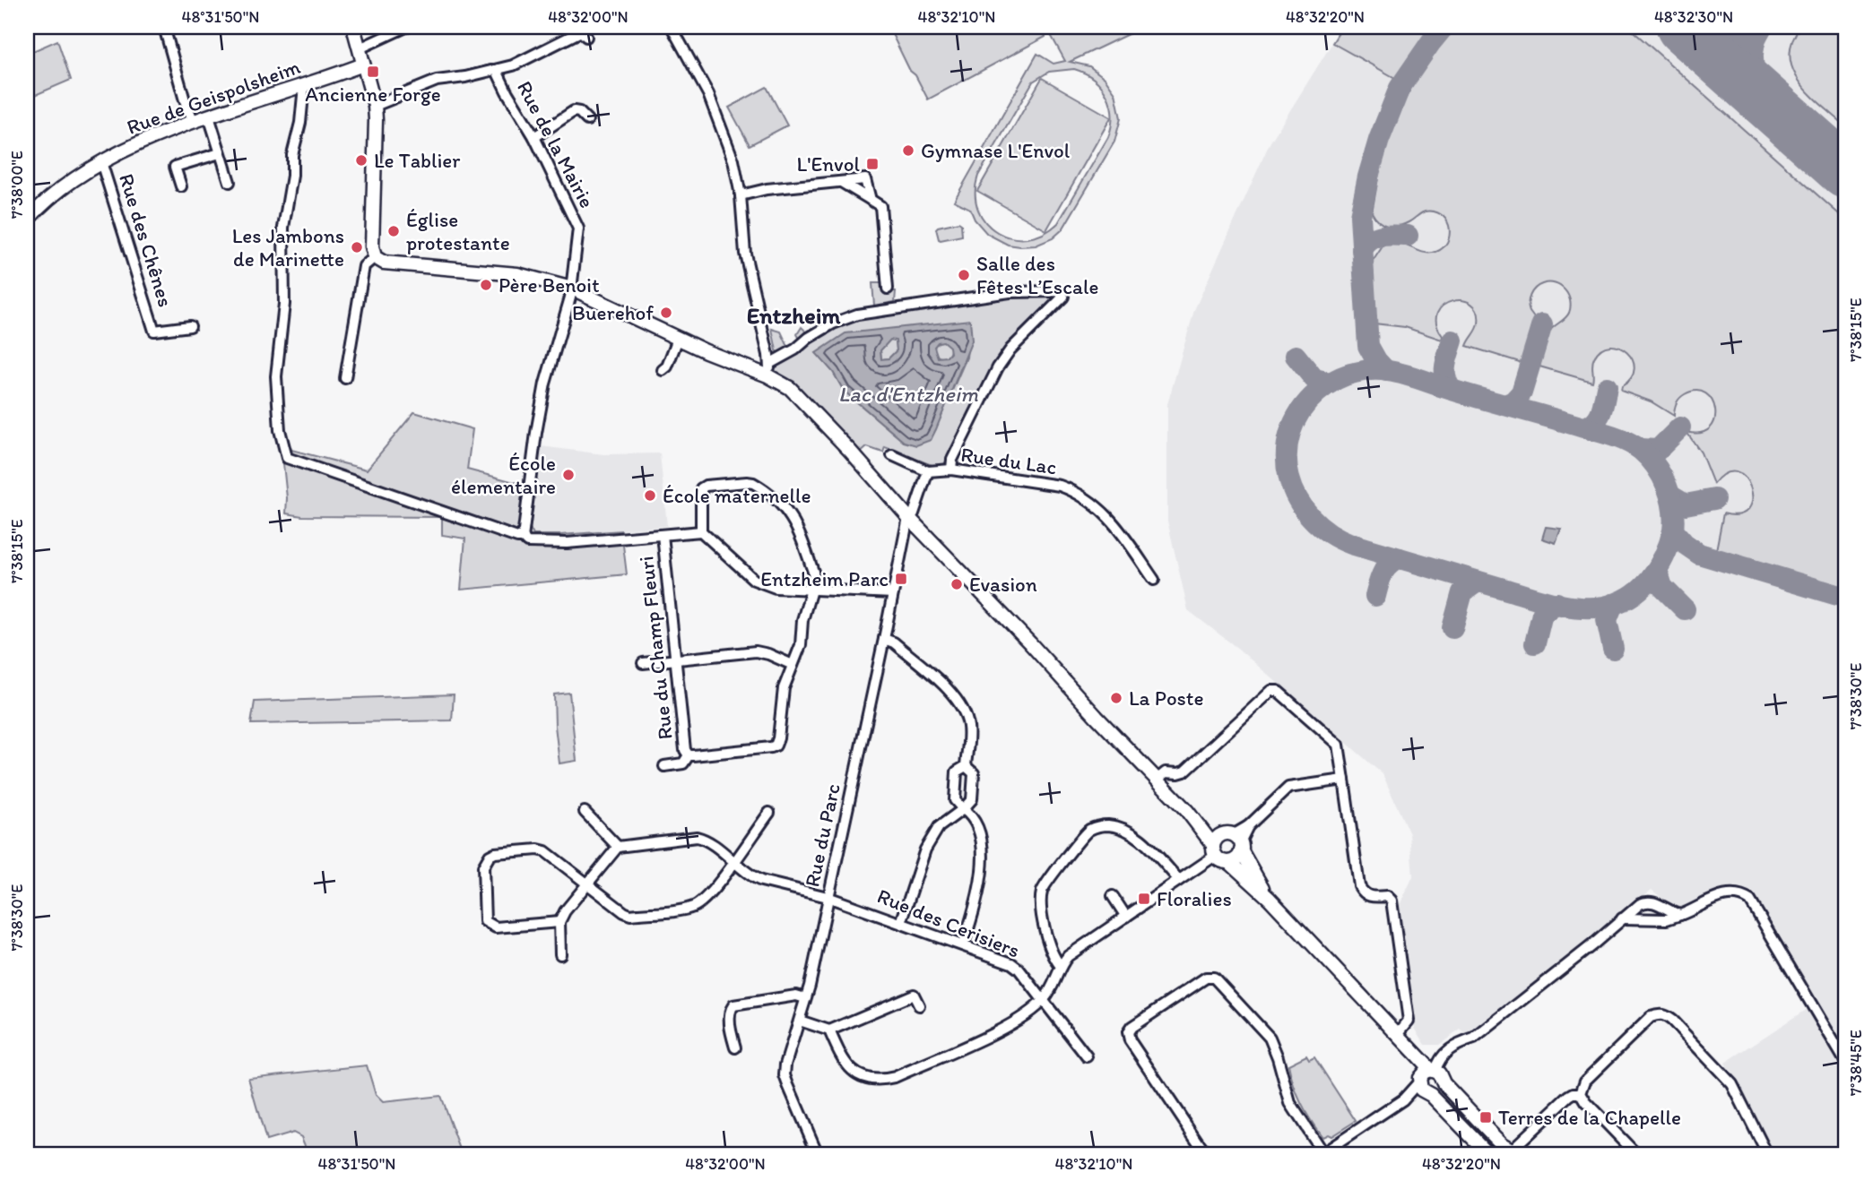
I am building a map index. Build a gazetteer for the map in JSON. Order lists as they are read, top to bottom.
{
  "streets": {
    "main road": ["Rue de Geispolsheim"],
    "street": [
      "Rue de la Mairie",
      "Rue des Chênes",
      "Rue du Lac",
      "Rue du Champ Fleuri",
      "Rue du Parc",
      "Rue des Cerisiers"
    ]
  },
  "crossings": [
    ["Rue de Geispolsheim", "Rue des Chênes"],
    ["Rue du Parc", "Rue des Cerisiers"]
  ],
  "districts": ["Entzheim"],
  "water": ["Lac d'Entzheim"],
  "places": {
    "transit": [
      "Ancienne Forge",
      "L'Envol",
      "Entzheim Parc",
      "Floralies",
      "Terres de la Chapelle"
    ],
    "other": [
      "Gymnase L'Envol",
      "Le Tablier",
      "Église protestante",
      "Les Jambons de Marinette",
      "Salle des Fêtes L’Escale",
      "Père Benoit",
      "Buerehof",
      "École élementaire",
      "École maternelle",
      "Evasion",
      "La Poste"
    ]
  },
  "coordinates": [
    "48°31'50\"N",
    "48°32'00\"N",
    "48°32'10\"N",
    "48°32'20\"N",
    "48°32'30\"N",
    "7°38'00\"E",
    "7°38'15\"E",
    "7°38'30\"E",
    "7°38'45\"E"
  ]
}
